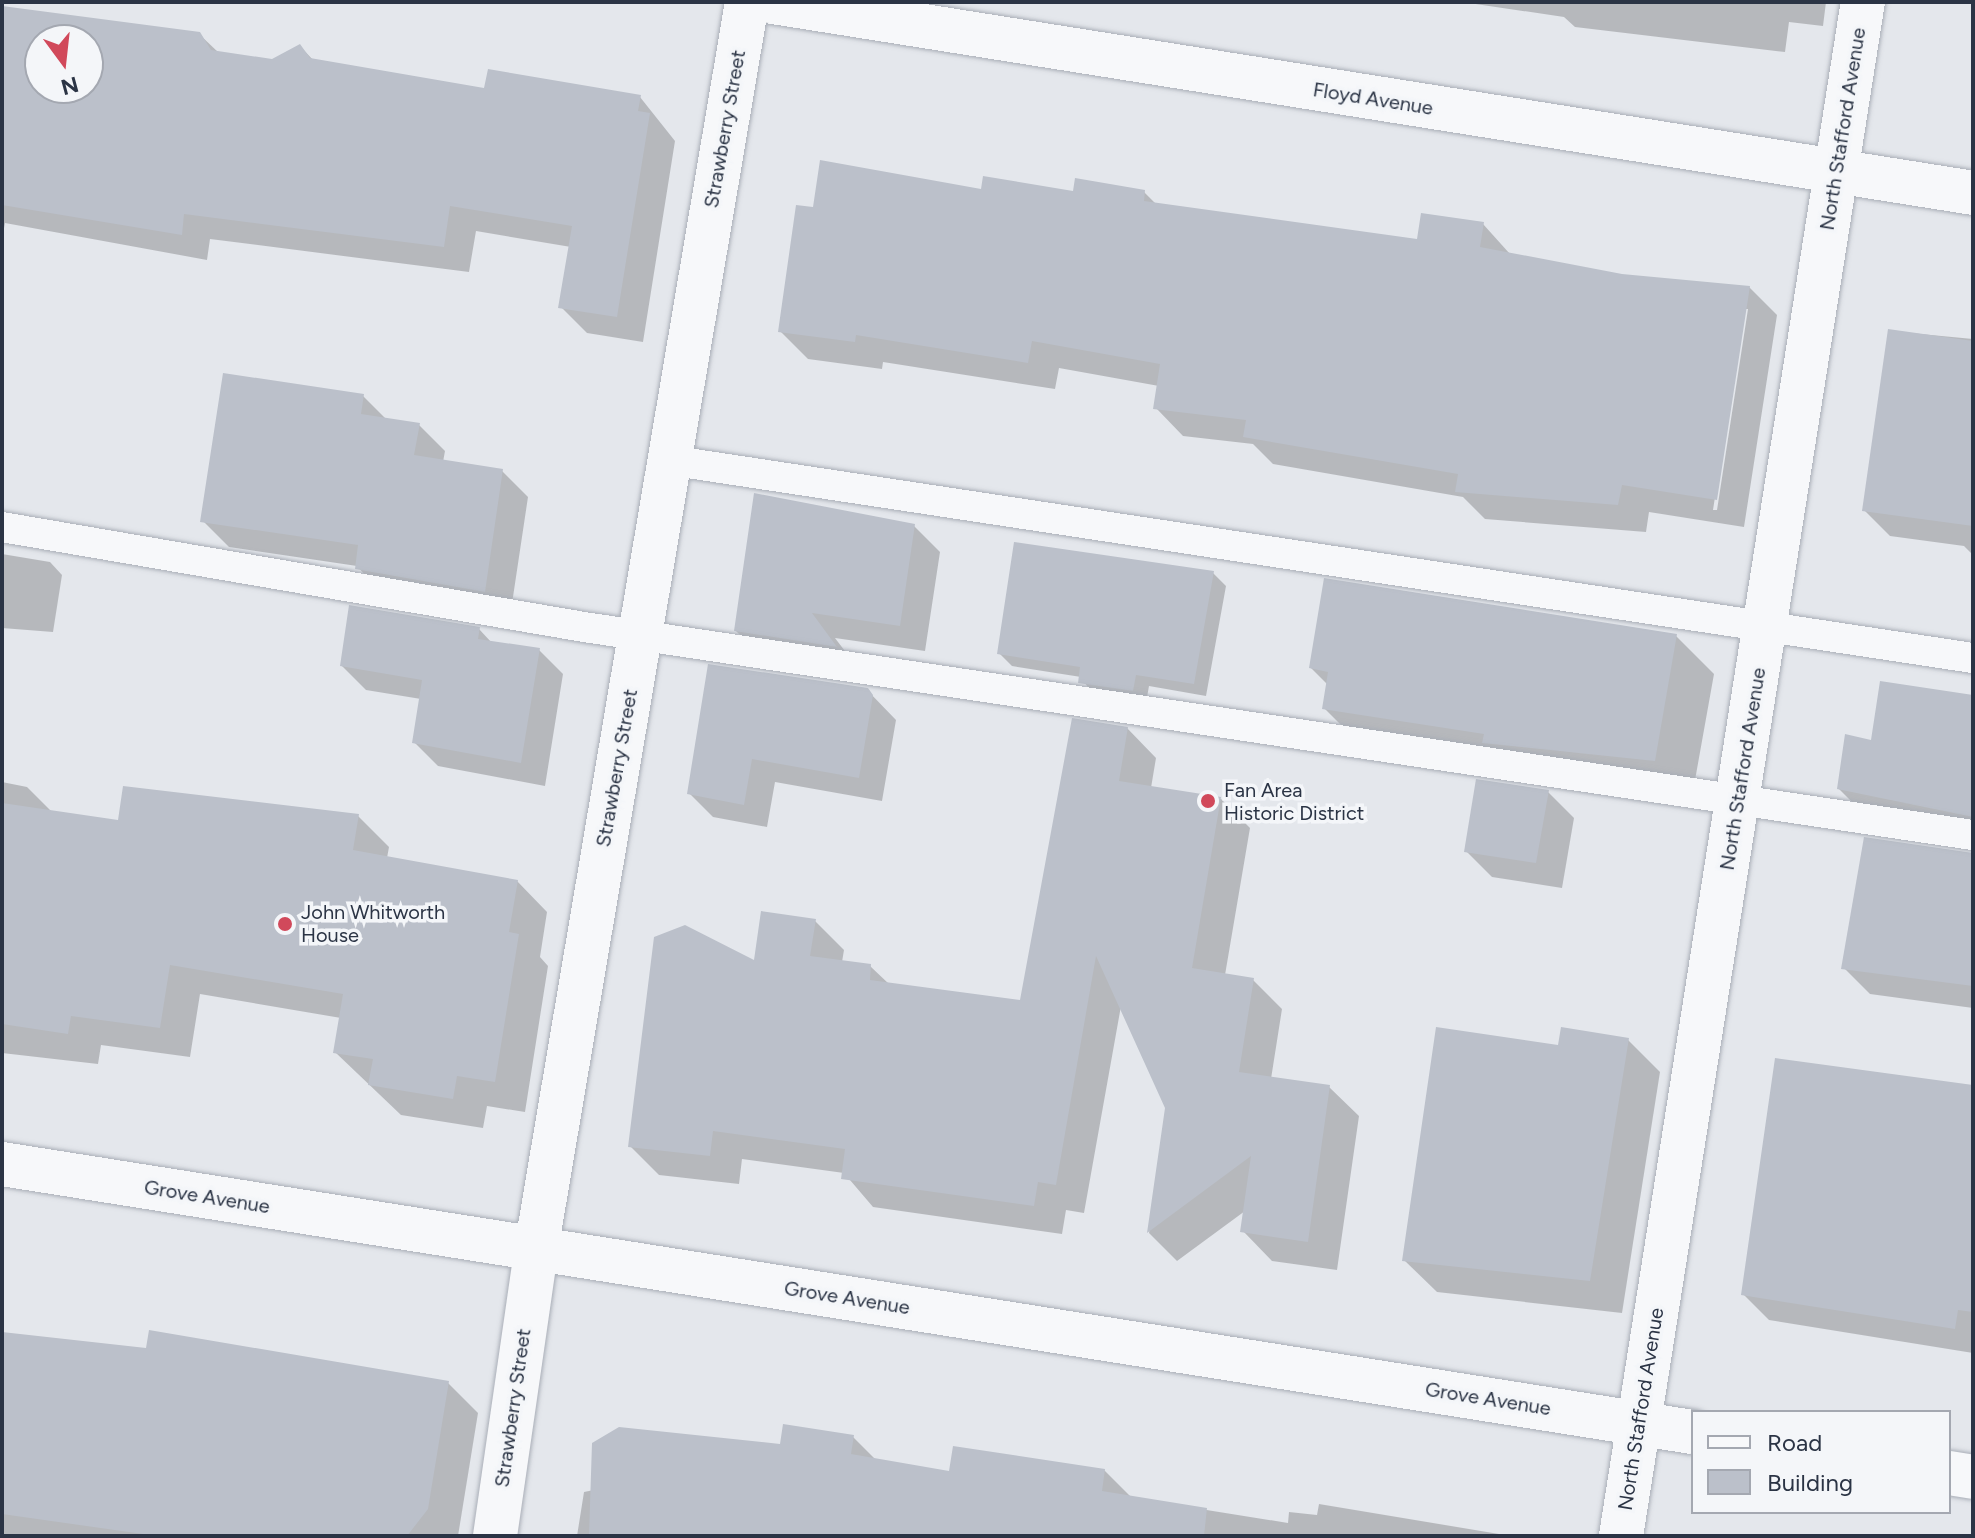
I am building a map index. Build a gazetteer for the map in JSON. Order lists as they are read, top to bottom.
{
  "streets": {
    "street": [
      "Floyd Avenue",
      "Strawberry Street",
      "North Stafford Avenue",
      "Grove Avenue"
    ]
  },
  "crossings": [
    ["Floyd Avenue", "North Stafford Avenue"],
    ["Strawberry Street", "Grove Avenue"],
    ["North Stafford Avenue", "Grove Avenue"]
  ],
  "places": ["Fan Area Historic District", "John Whitworth House"],
  "legend": ["Road", "Building"],
  "north": "bottom"
}
